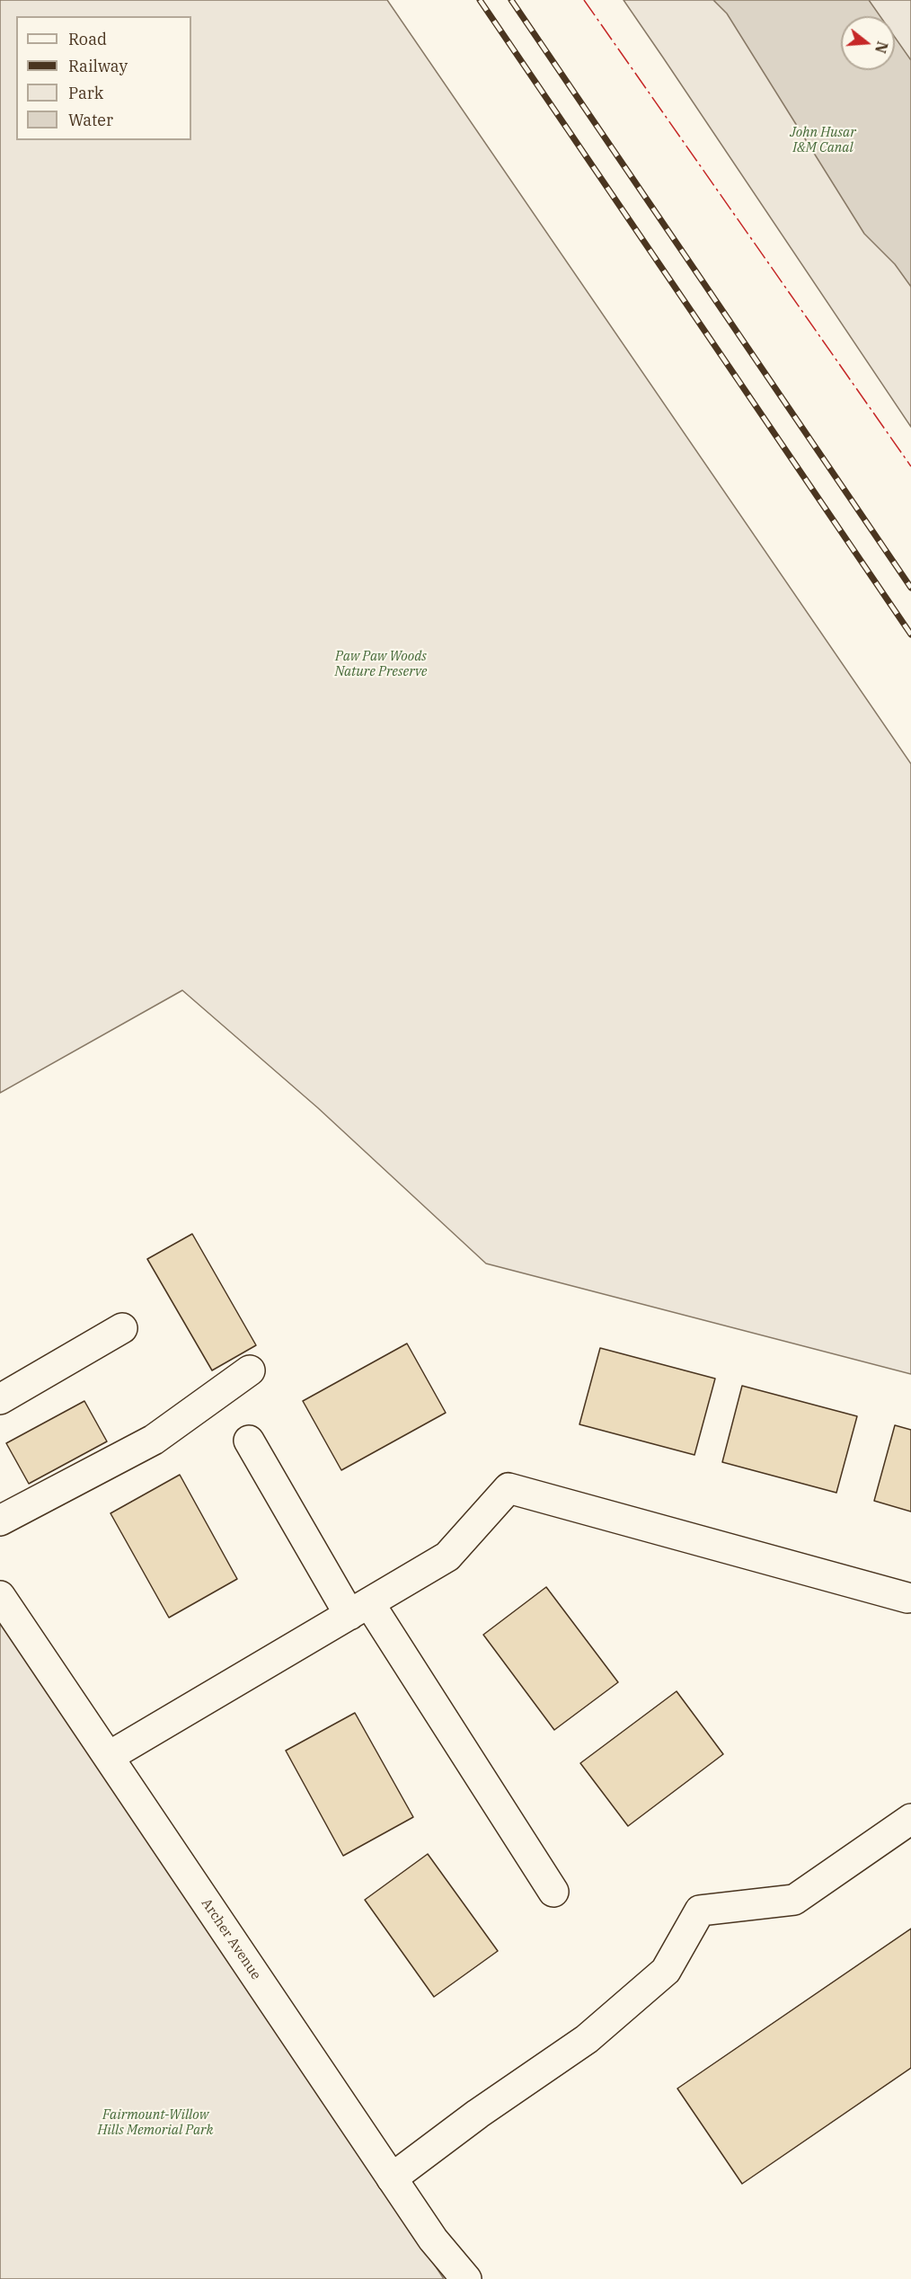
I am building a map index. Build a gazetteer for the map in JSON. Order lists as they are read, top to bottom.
{
  "streets": {
    "main road": ["Archer Avenue"]
  },
  "parks": ["John Husar I&M Canal", "Paw Paw Woods Nature Preserve", "Fairmount-Willow Hills Memorial Park"],
  "legend": [
    "Road",
    "Railway",
    "Park",
    "Water"
  ],
  "north": "right"
}
